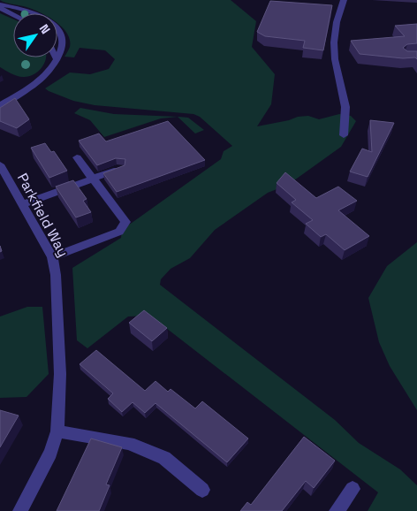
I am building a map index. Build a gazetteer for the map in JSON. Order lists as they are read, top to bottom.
{
  "streets": {
    "street": ["Parkfield Way"]
  },
  "north": "top right"
}
